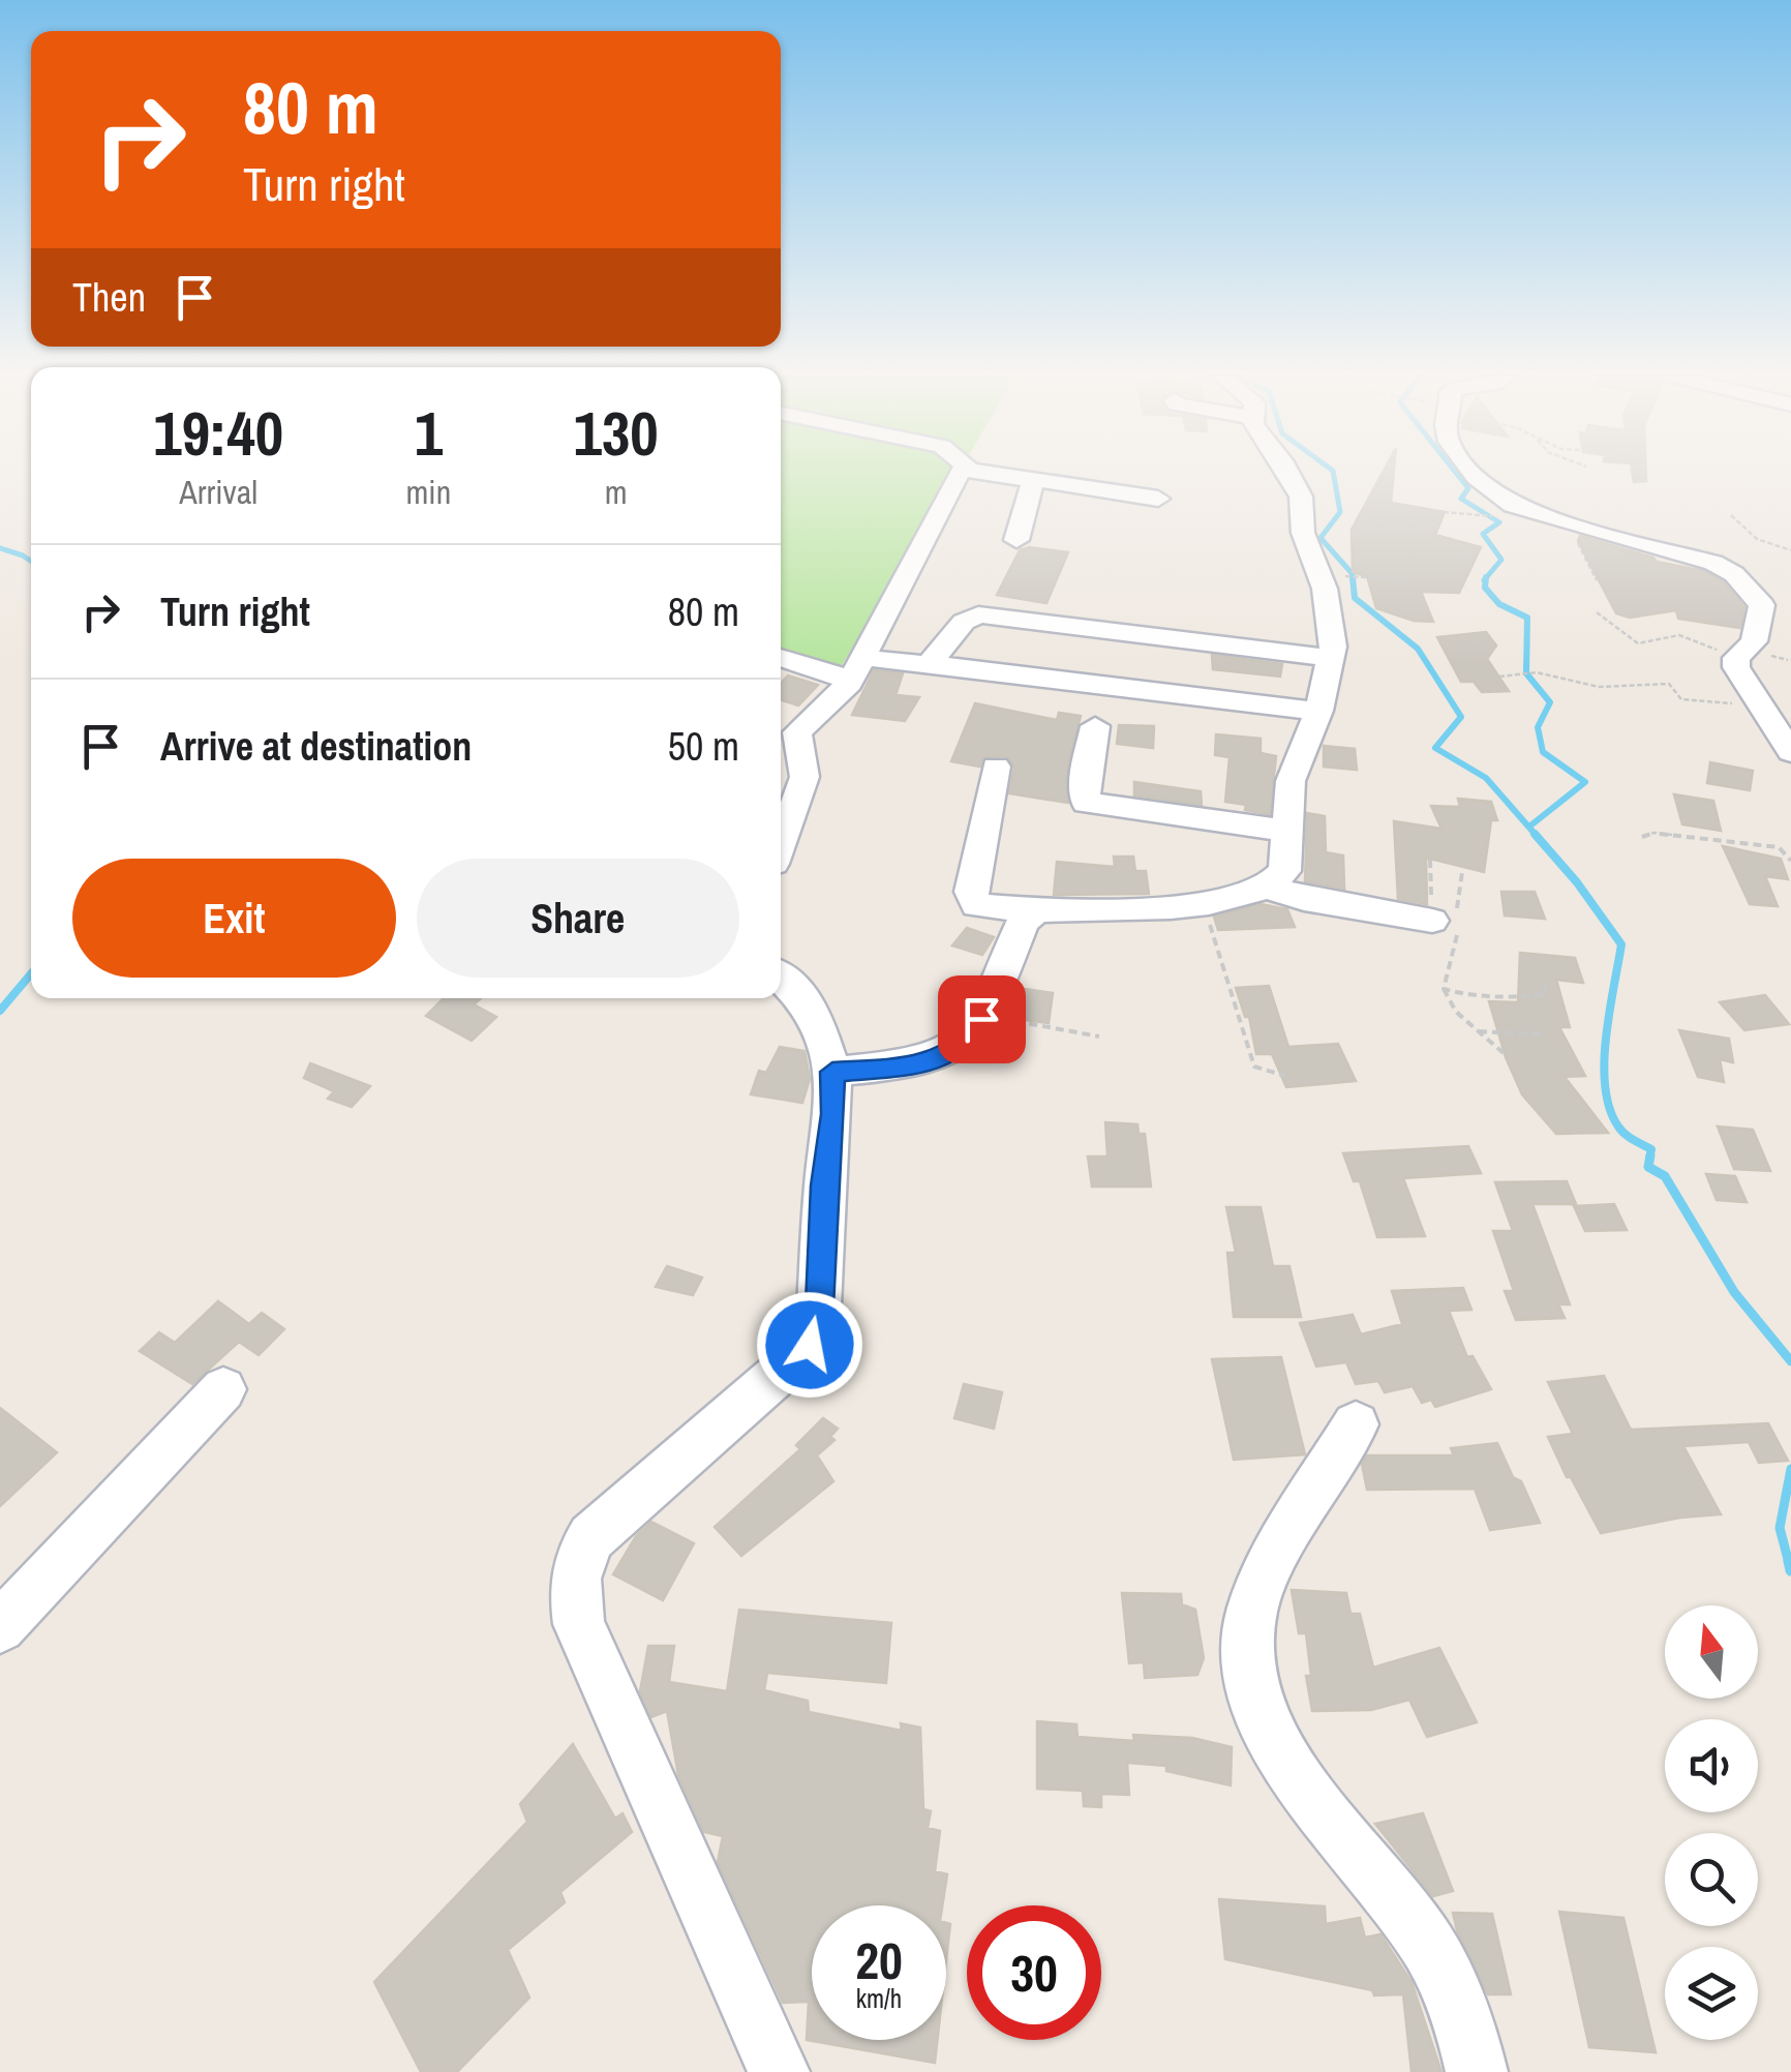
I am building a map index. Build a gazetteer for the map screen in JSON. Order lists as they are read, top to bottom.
{
  "north": "top",
  "page": {
    "turn": ["80 m", "Turn right"],
    "then": "Then",
    "eta": [
      "19:40",
      "Arrival",
      "1",
      "min",
      "130",
      "m"
    ],
    "list": [
      {
        "name": "Turn right",
        "value": "80 m"
      },
      {
        "name": "Arrive at destination",
        "value": "50 m"
      }
    ],
    "buttons": ["Exit", "Share"],
    "speed": "20 km/h",
    "limit": "30"
  }
}
